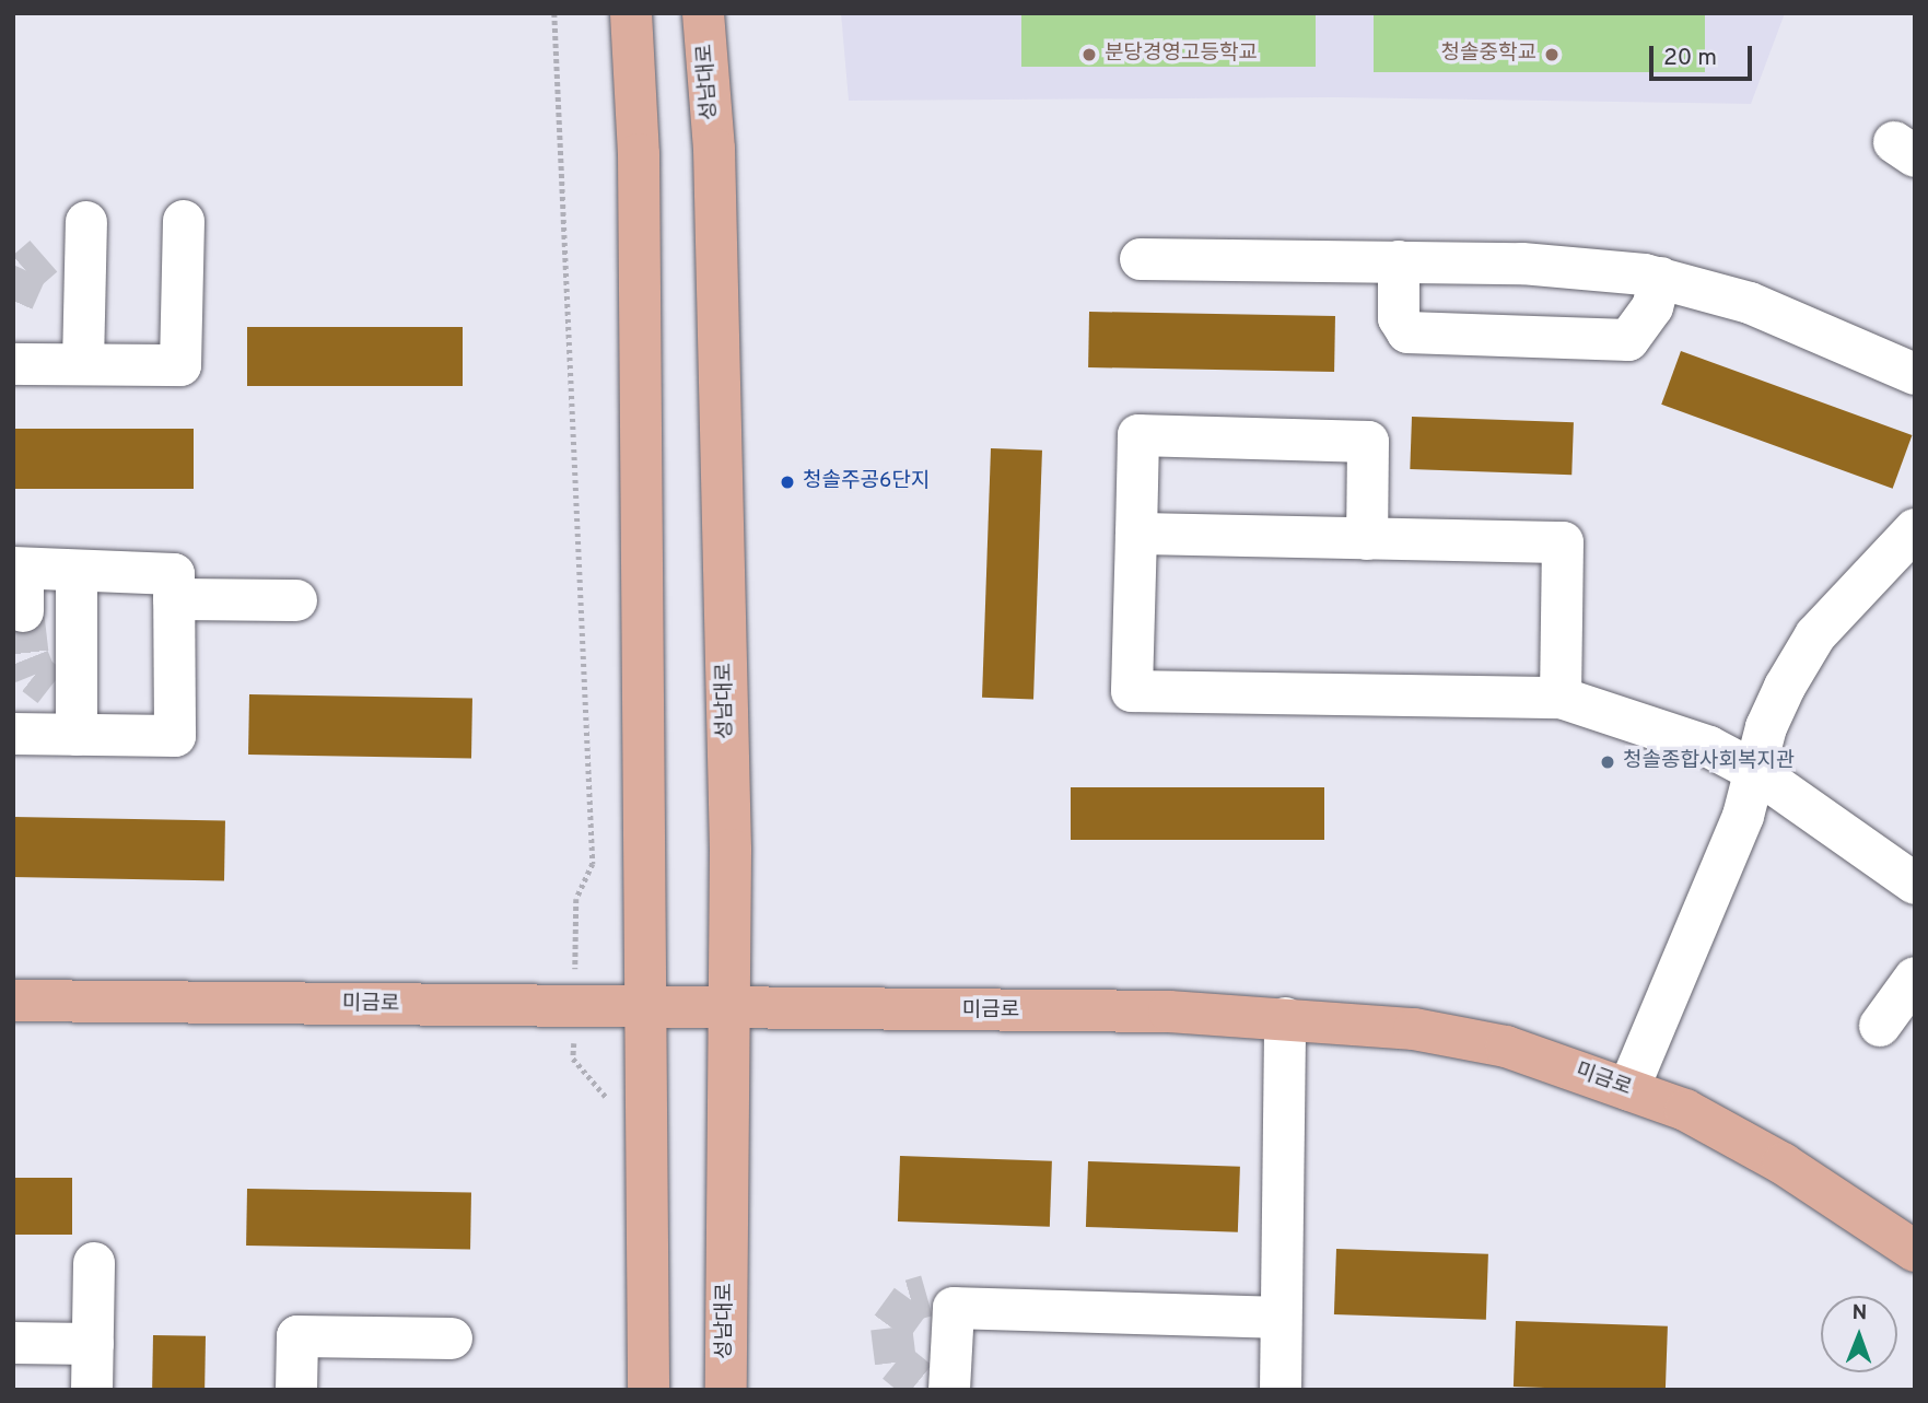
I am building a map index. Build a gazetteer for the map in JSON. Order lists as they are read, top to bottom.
{
  "streets": {
    "main road": ["성남대로", "미금로"]
  },
  "crossings": [
    ["성남대로", "미금로"]
  ],
  "places": [
    "분당경영고등학교",
    "청솔중학교",
    "청솔주공6단지",
    "청솔종합사회복지관"
  ],
  "scale_bar": "20 m",
  "north": "top"
}
